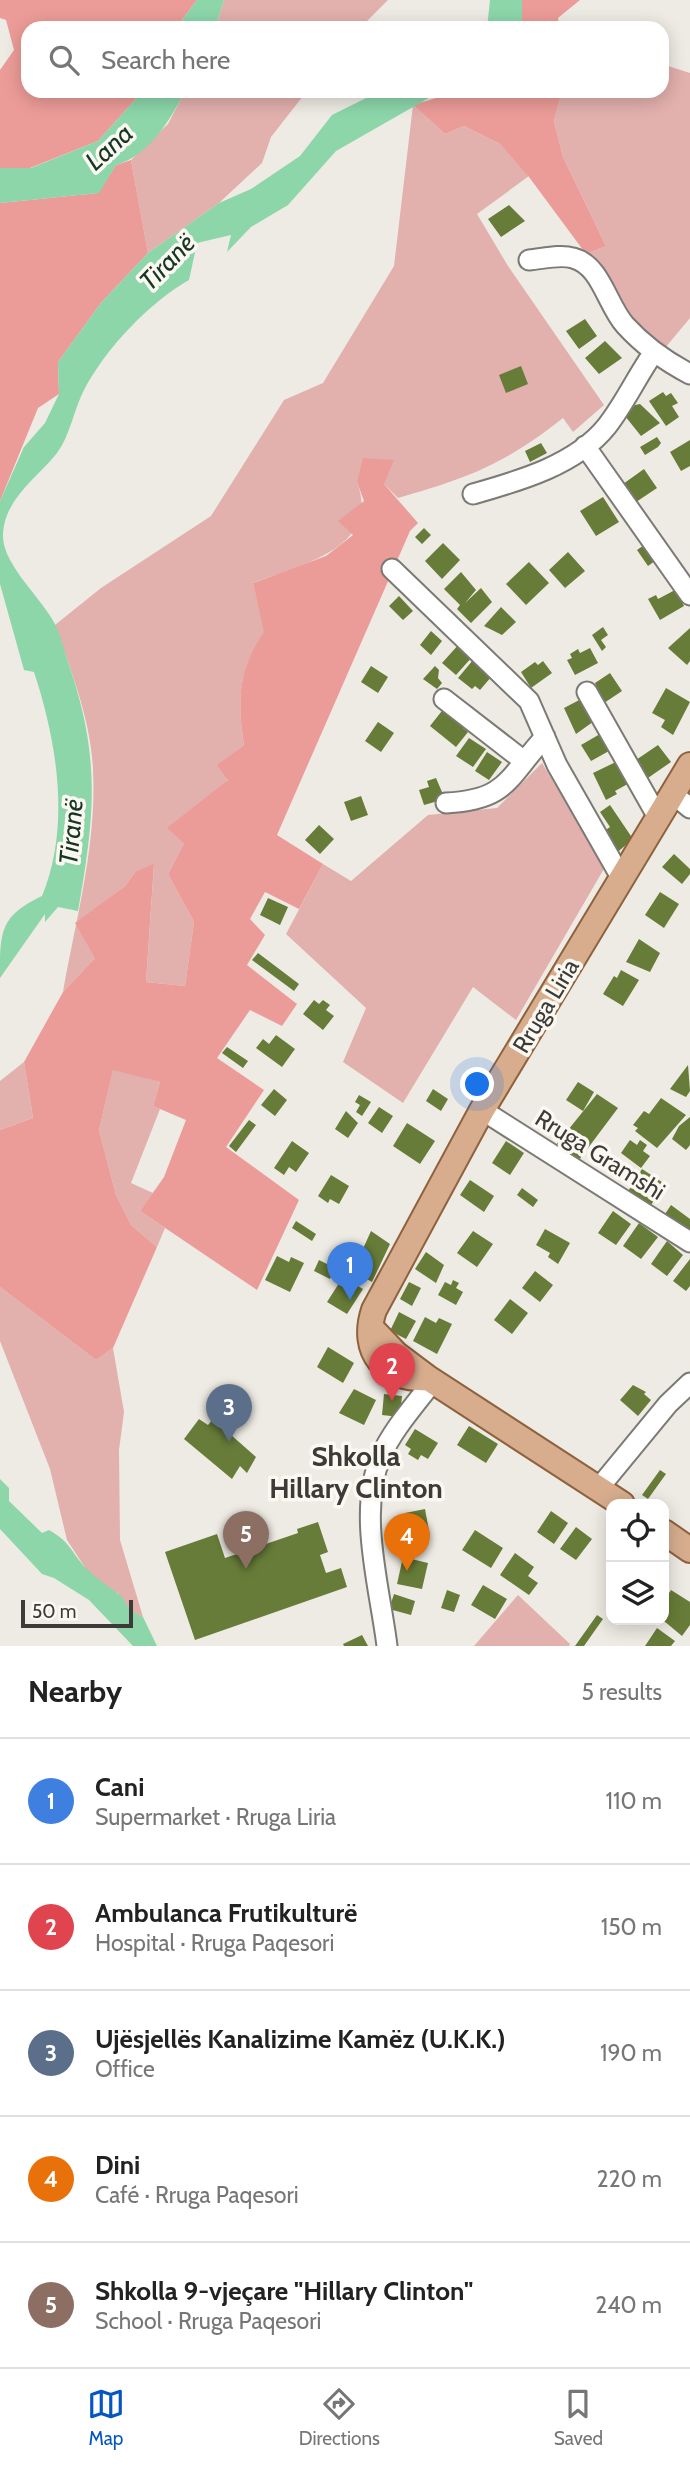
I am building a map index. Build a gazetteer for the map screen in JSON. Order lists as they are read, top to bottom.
{
  "streets": {
    "main road": ["Rruga Liria"],
    "street": ["Rruga Gramshi"]
  },
  "crossings": [
    ["Rruga Liria", "Rruga Gramshi"]
  ],
  "districts": ["Shkolla Hillary Clinton"],
  "water": ["Lana", "Tiranë"],
  "scale_bar": "50 m",
  "page": {
    "search": "Search here",
    "pins": [
      "1",
      "2",
      "3",
      "5",
      "4"
    ],
    "scale": "50 m",
    "heading": ["Nearby", "5 results"],
    "list": [
      {
        "mark": "1",
        "name": "Cani",
        "note": "Supermarket · Rruga Liria",
        "value": "110 m"
      },
      {
        "mark": "2",
        "name": "Ambulanca Frutikulturë",
        "note": "Hospital · Rruga Paqesori",
        "value": "150 m"
      },
      {
        "mark": "3",
        "name": "Ujësjellës Kanalizime Kamëz (U.K.K.)",
        "note": "Office",
        "value": "190 m"
      },
      {
        "mark": "4",
        "name": "Dini",
        "note": "Café · Rruga Paqesori",
        "value": "220 m"
      },
      {
        "mark": "5",
        "name": "Shkolla 9-vjeçare \"Hillary Clinton\"",
        "note": "School · Rruga Paqesori",
        "value": "240 m"
      }
    ],
    "nav": ["Map", "Directions", "Saved"]
  }
}
